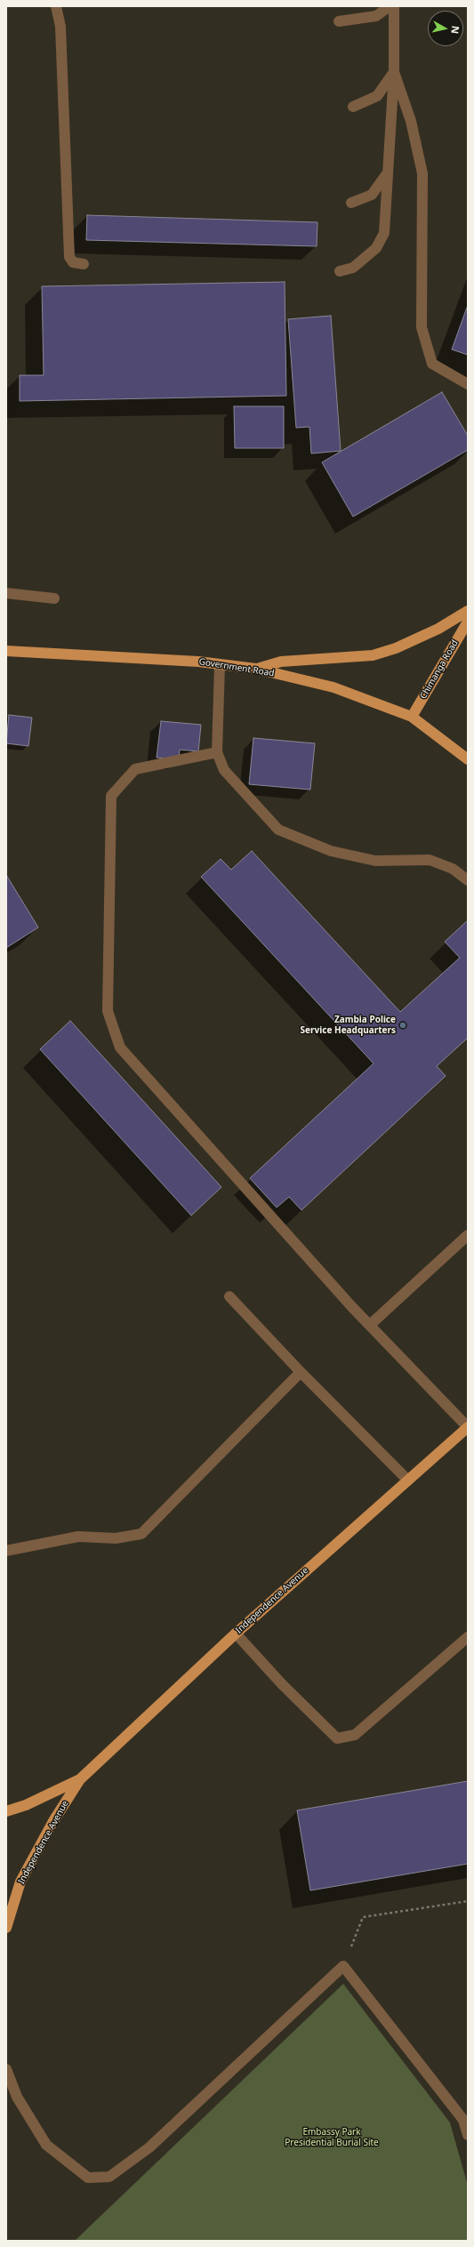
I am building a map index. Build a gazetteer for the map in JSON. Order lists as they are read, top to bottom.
{
  "streets": {
    "main road": ["Government Road", "Chimanga Road", "Independence Avenue"]
  },
  "crossings": [
    ["Government Road", "Chimanga Road"]
  ],
  "parks": ["Embassy Park Presidential Burial Site"],
  "places": ["Zambia Police Service Headquarters"],
  "north": "right"
}
